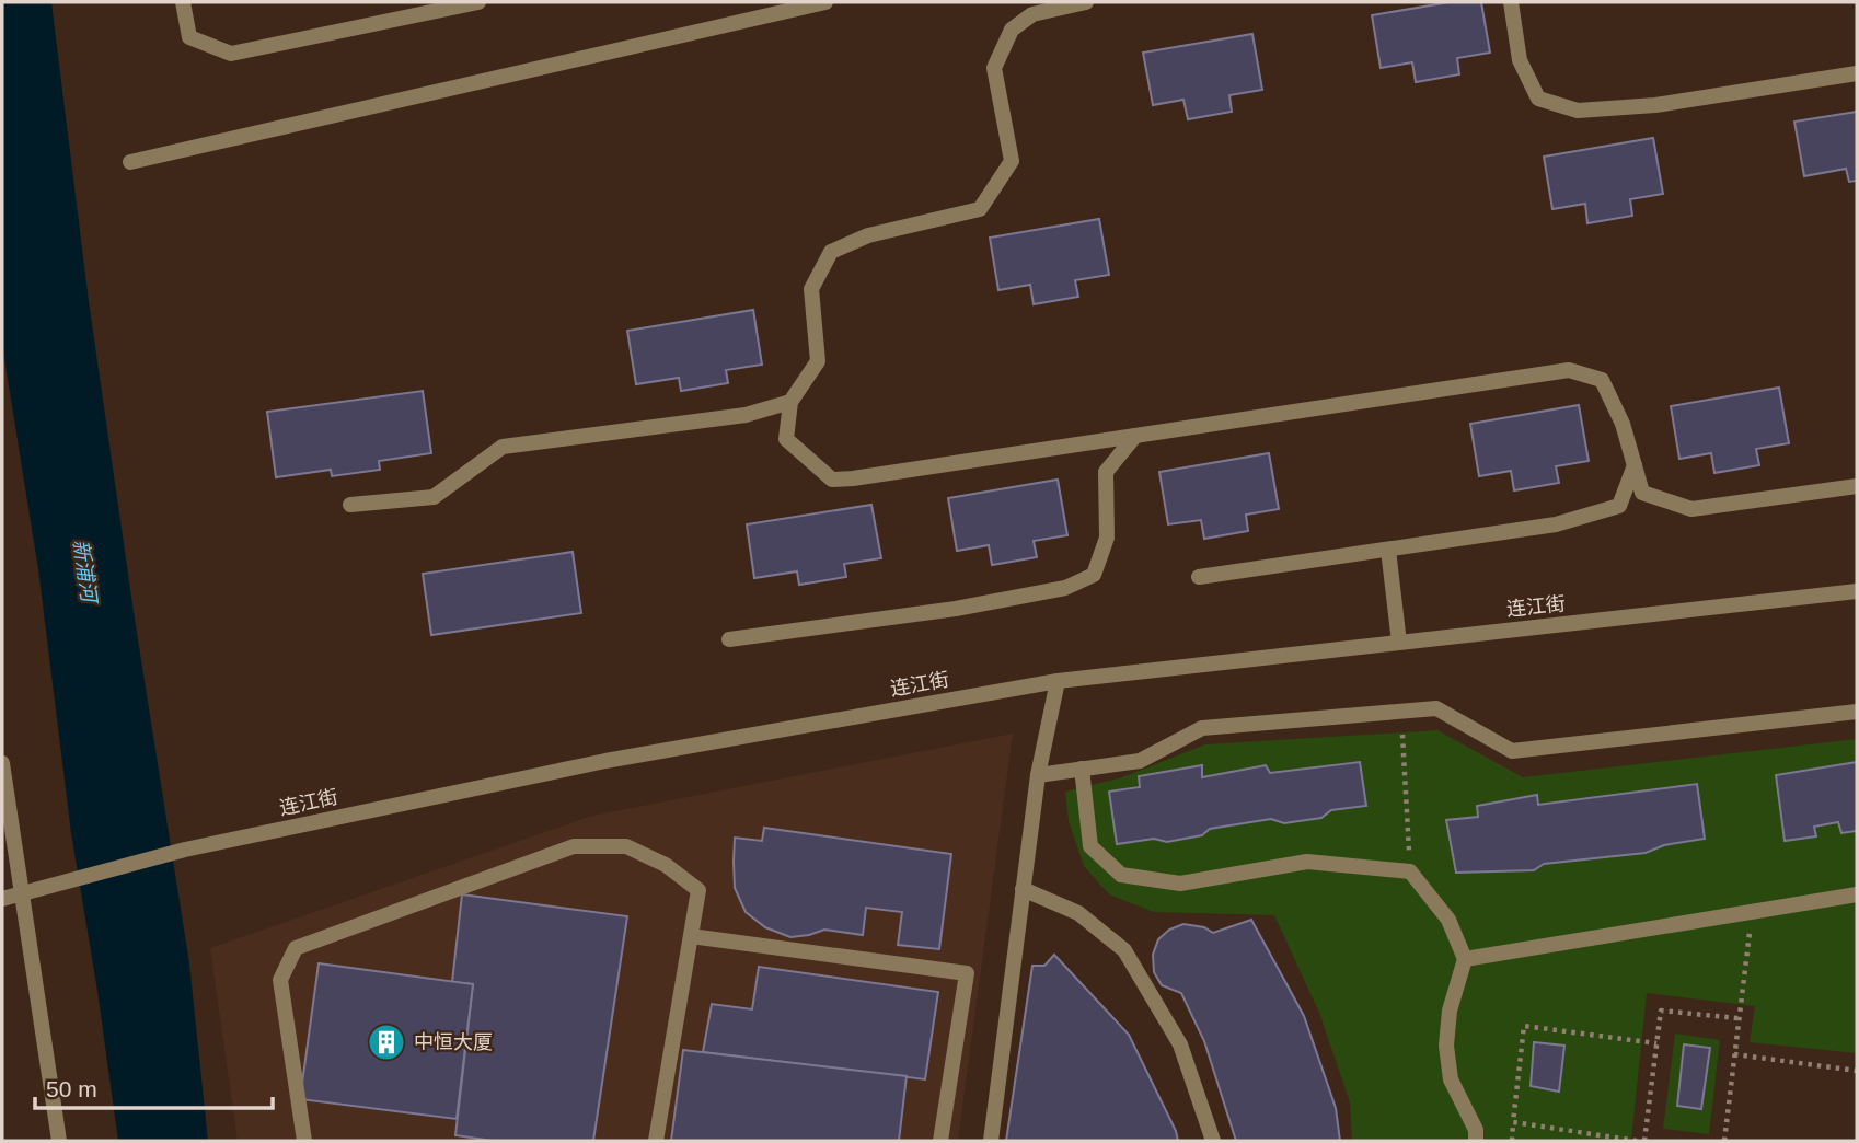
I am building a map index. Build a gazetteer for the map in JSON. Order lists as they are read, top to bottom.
{
  "streets": {
    "street": ["连江街"]
  },
  "water": ["新浦河"],
  "places": {
    "building": ["中恒大厦"]
  },
  "scale_bar": "50 m"
}
